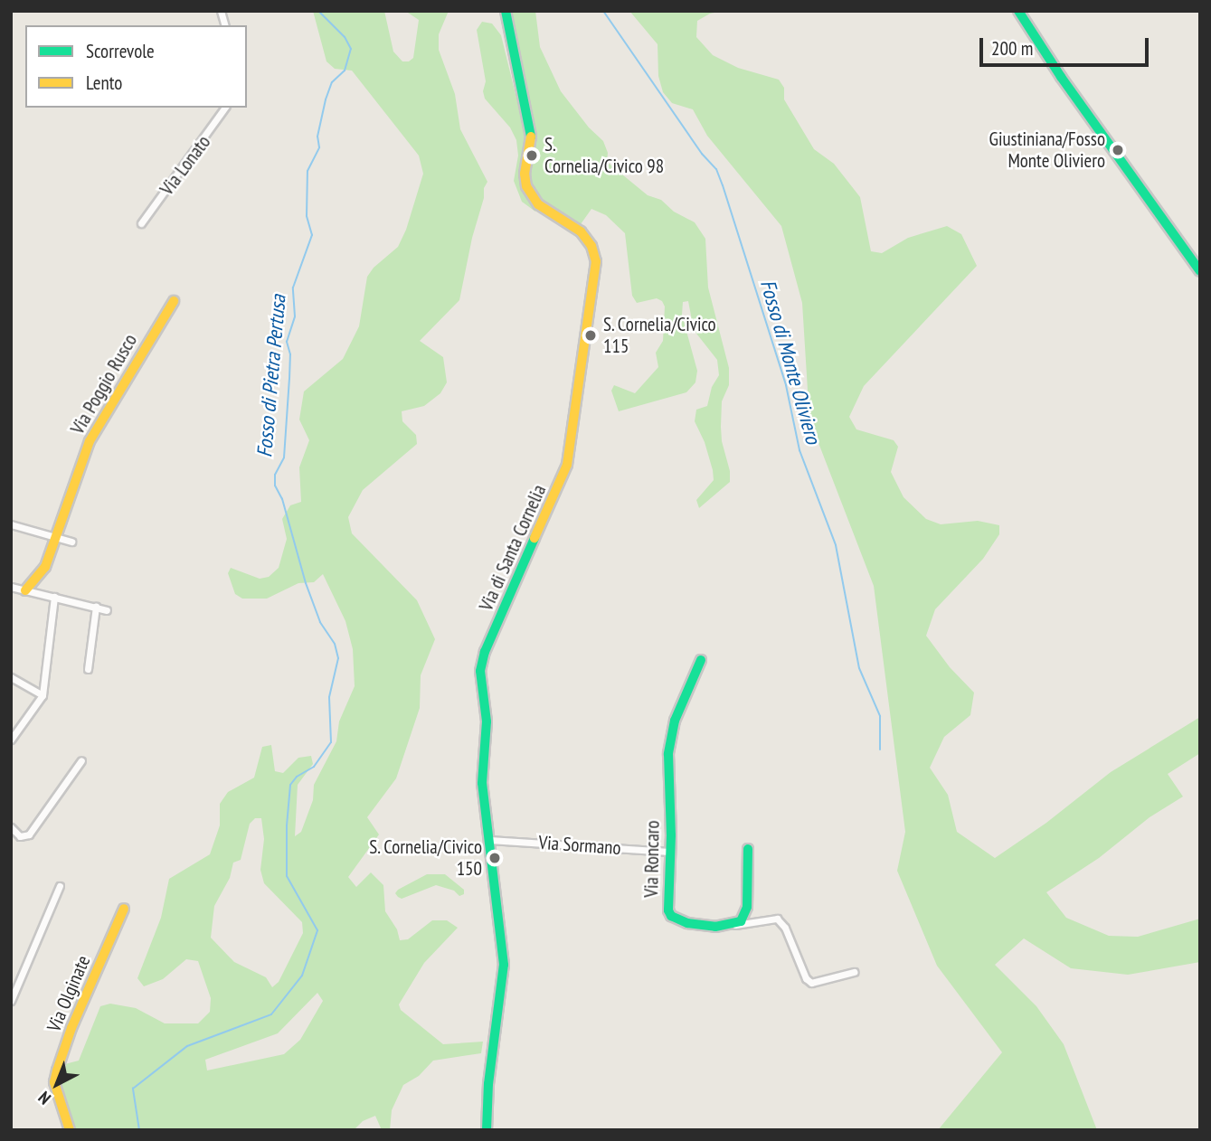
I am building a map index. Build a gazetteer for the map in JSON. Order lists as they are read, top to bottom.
{
  "streets": {
    "street": [
      "Via Lonato",
      "Via Poggio Rusco",
      "Via di Santa Cornelia",
      "Via Sormano",
      "Via Roncaro",
      "Via Olginate"
    ]
  },
  "crossings": [
    ["Via di Santa Cornelia", "Via Sormano"],
    ["Via Sormano", "Via Roncaro"]
  ],
  "water": ["Fosso di Monte Oliviero", "Fosso di Pietra Pertusa"],
  "places": [
    "Giustiniana/Fosso Monte Oliviero",
    "S. Cornelia/Civico 98",
    "S. Cornelia/Civico 115",
    "S. Cornelia/Civico 150"
  ],
  "legend": ["Scorrevole", "Lento"],
  "scale_bar": "200 m",
  "north": "bottom left"
}
